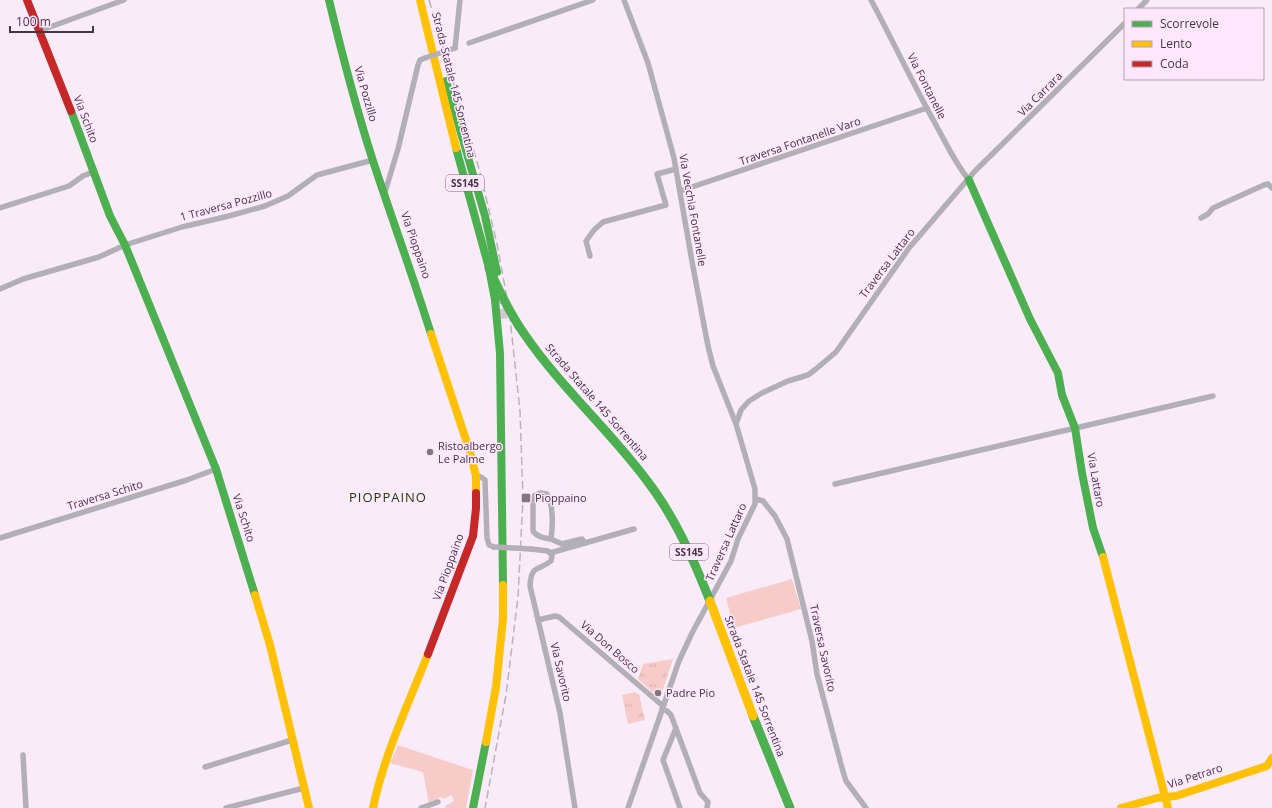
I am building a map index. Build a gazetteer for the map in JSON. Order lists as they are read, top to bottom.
{
  "streets": {
    "main road": [
      "Strada Statale 145 Sorrentina",
      "Via Pozzillo",
      "Via Schito",
      "SS145",
      "Via Pioppaino",
      "Via Lattaro",
      "Via Petraro"
    ],
    "street": [
      "Via Fontanelle",
      "Via Carrara",
      "Traversa Fontanelle Varo",
      "1 Traversa Pozzillo",
      "Via Vecchia Fontanelle",
      "Traversa Lattaro",
      "Traversa Schito",
      "Via Don Bosco",
      "Traversa Savorito",
      "Via Savorito"
    ]
  },
  "crossings": [
    ["Via Fontanelle", "Via Carrara"],
    ["Via Fontanelle", "Traversa Fontanelle Varo"],
    ["Via Fontanelle", "Traversa Lattaro"],
    ["Via Fontanelle", "Via Lattaro"],
    ["Via Pozzillo", "1 Traversa Pozzillo"],
    ["Via Pozzillo", "Via Pioppaino"],
    ["Via Carrara", "Traversa Lattaro"],
    ["Via Carrara", "Via Lattaro"],
    ["Via Schito", "1 Traversa Pozzillo"],
    ["Via Schito", "Traversa Schito"],
    ["Traversa Fontanelle Varo", "Via Vecchia Fontanelle"],
    ["Via Vecchia Fontanelle", "Traversa Lattaro"],
    ["Traversa Lattaro", "Via Lattaro"],
    ["Traversa Lattaro", "Via Don Bosco"],
    ["Traversa Lattaro", "Traversa Savorito"],
    ["Via Lattaro", "Via Petraro"],
    ["Via Don Bosco", "Via Savorito"]
  ],
  "districts": ["PIOPPAINO"],
  "places": {
    "other": ["Ristoalbergo Le Palme", "Padre Pio"],
    "transit": ["Pioppaino"]
  },
  "legend": ["Scorrevole", "Lento", "Coda"],
  "scale_bar": "100 m"
}
